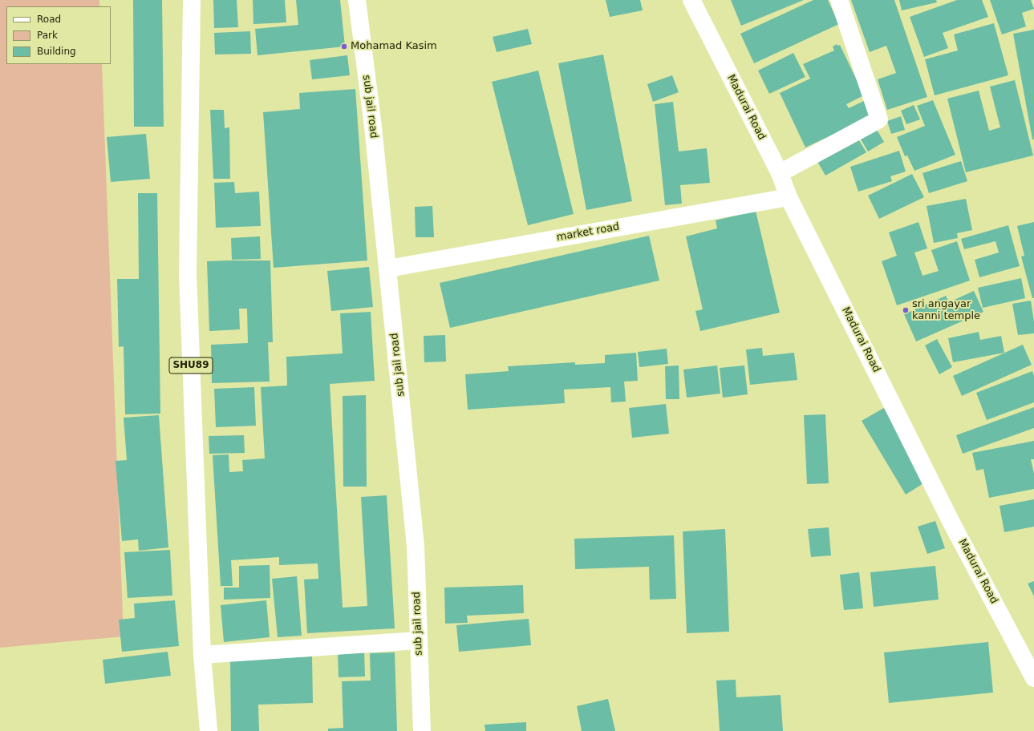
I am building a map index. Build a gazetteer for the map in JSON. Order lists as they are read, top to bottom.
{
  "streets": {
    "main road": [
      "sub jail road",
      "Madurai Road",
      "market road",
      "SHU89"
    ]
  },
  "crossings": [
    ["sub jail road", "market road"],
    ["Madurai Road", "market road"]
  ],
  "places": ["Mohamad Kasim", "sri angayar kanni temple"],
  "legend": ["Road", "Park", "Building"]
}
